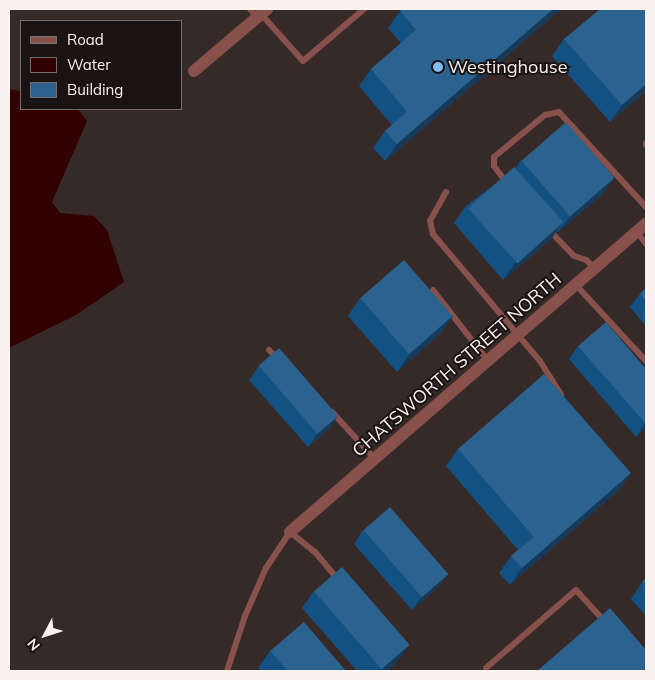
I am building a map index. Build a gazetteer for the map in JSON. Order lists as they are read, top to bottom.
{
  "streets": {
    "street": ["CHATSWORTH STREET NORTH"]
  },
  "places": ["Westinghouse"],
  "legend": ["Road", "Water", "Building"],
  "north": "bottom left"
}
